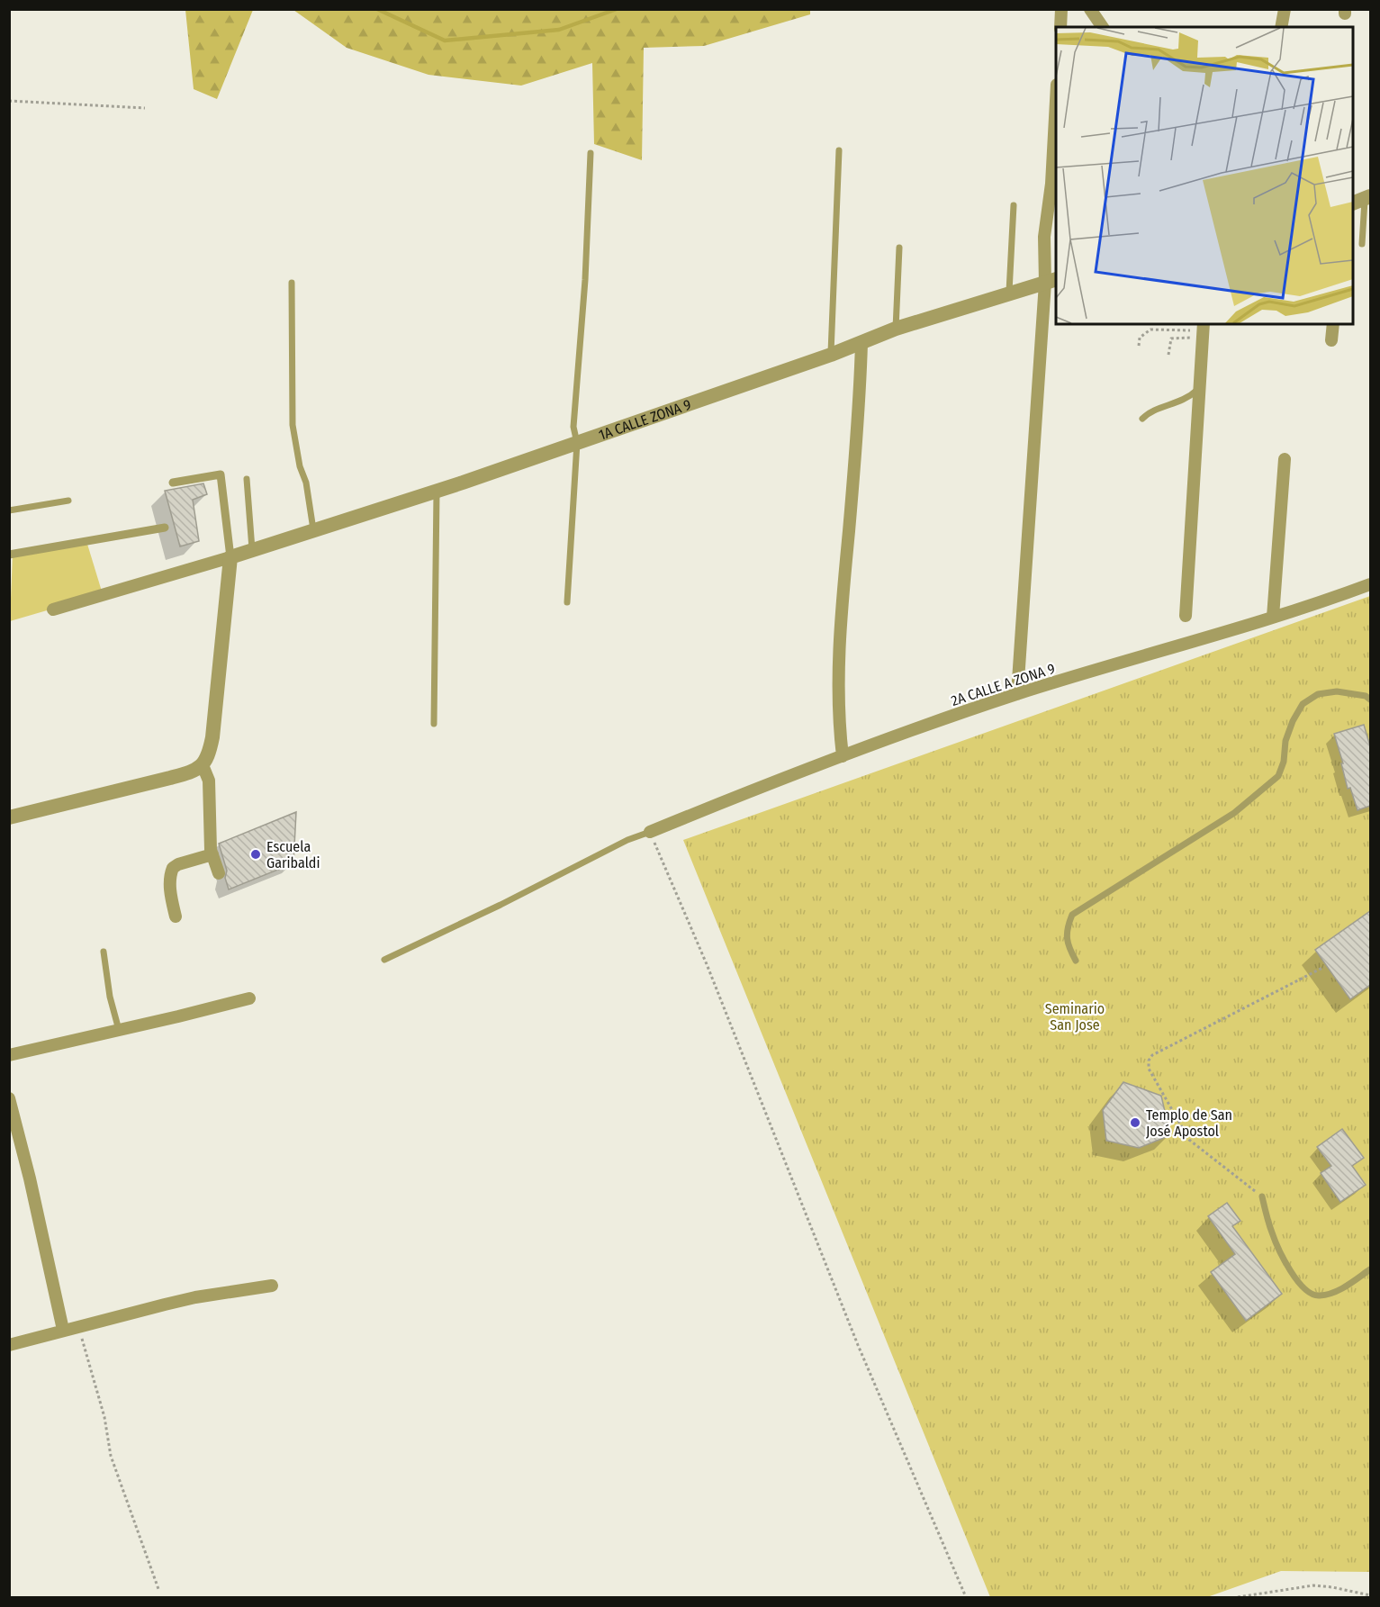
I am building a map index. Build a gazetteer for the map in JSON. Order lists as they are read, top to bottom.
{
  "streets": {
    "street": ["1A CALLE ZONA 9", "2A CALLE A ZONA 9"]
  },
  "parks": ["Seminario San Jose"],
  "places": ["Escuela Garibaldi", "Templo de San José Apostol"]
}
